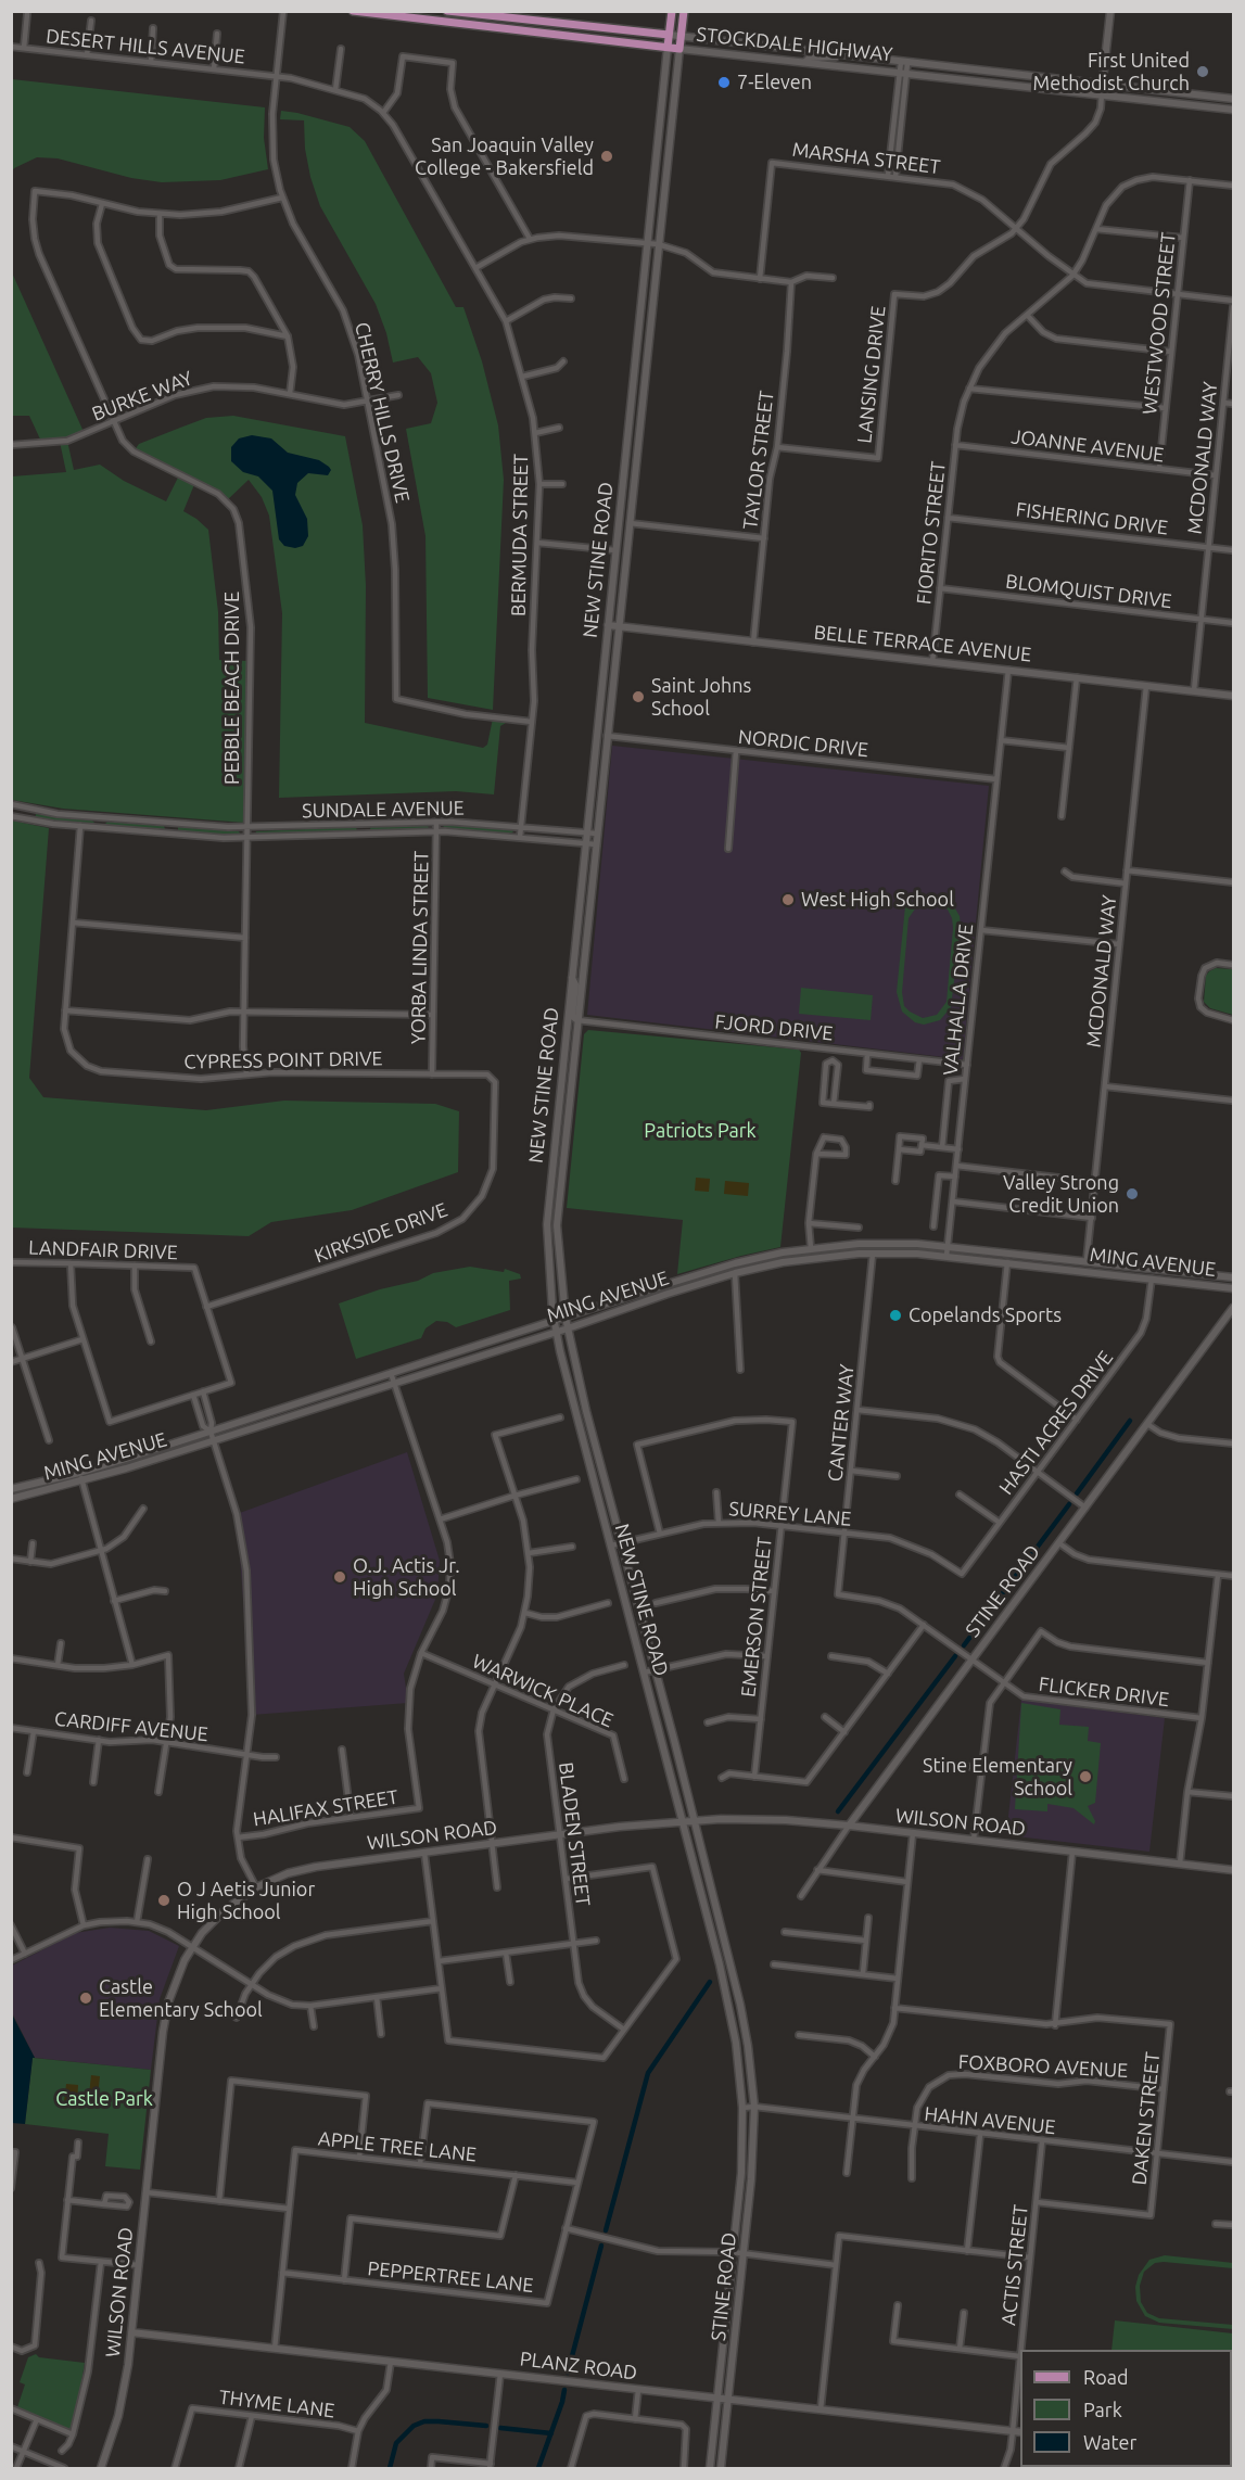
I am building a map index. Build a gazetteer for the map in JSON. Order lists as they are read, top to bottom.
{
  "streets": {
    "main road": [
      "STOCKDALE HIGHWAY",
      "NEW STINE ROAD",
      "BELLE TERRACE AVENUE",
      "MING AVENUE",
      "STINE ROAD",
      "WILSON ROAD",
      "PLANZ ROAD"
    ],
    "street": [
      "DESERT HILLS AVENUE",
      "MARSHA STREET",
      "WESTWOOD STREET",
      "LANSING DRIVE",
      "BURKE WAY",
      "CHERRY HILLS DRIVE",
      "JOANNE AVENUE",
      "MCDONALD WAY",
      "TAYLOR STREET",
      "FISHERING DRIVE",
      "FIORITO STREET",
      "BERMUDA STREET",
      "BLOMQUIST DRIVE",
      "PEBBLE BEACH DRIVE",
      "NORDIC DRIVE",
      "SUNDALE AVENUE",
      "YORBA LINDA STREET",
      "VALHALLA DRIVE",
      "FJORD DRIVE",
      "CYPRESS POINT DRIVE",
      "KIRKSIDE DRIVE",
      "LANDFAIR DRIVE",
      "CANTER WAY",
      "HASTI ACRES DRIVE",
      "SURREY LANE",
      "EMERSON STREET",
      "WARWICK PLACE",
      "FLICKER DRIVE",
      "CARDIFF AVENUE",
      "HALIFAX STREET",
      "BLADEN STREET",
      "FOXBORO AVENUE",
      "DAKEN STREET",
      "HAHN AVENUE",
      "APPLE TREE LANE",
      "ACTIS STREET",
      "PEPPERTREE LANE",
      "THYME LANE"
    ]
  },
  "crossings": [
    ["STOCKDALE HIGHWAY", "NEW STINE ROAD"],
    ["DESERT HILLS AVENUE", "CHERRY HILLS DRIVE"],
    ["DESERT HILLS AVENUE", "BERMUDA STREET"],
    ["MARSHA STREET", "WESTWOOD STREET"],
    ["MARSHA STREET", "LANSING DRIVE"],
    ["MARSHA STREET", "FIORITO STREET"],
    ["WESTWOOD STREET", "JOANNE AVENUE"],
    ["LANSING DRIVE", "TAYLOR STREET"],
    ["BURKE WAY", "CHERRY HILLS DRIVE"],
    ["BURKE WAY", "PEBBLE BEACH DRIVE"],
    ["CHERRY HILLS DRIVE", "BERMUDA STREET"],
    ["JOANNE AVENUE", "MCDONALD WAY"],
    ["JOANNE AVENUE", "FIORITO STREET"],
    ["MCDONALD WAY", "FISHERING DRIVE"],
    ["MCDONALD WAY", "BLOMQUIST DRIVE"],
    ["MCDONALD WAY", "BELLE TERRACE AVENUE"],
    ["MCDONALD WAY", "MING AVENUE"],
    ["TAYLOR STREET", "BELLE TERRACE AVENUE"],
    ["FISHERING DRIVE", "FIORITO STREET"],
    ["FIORITO STREET", "BLOMQUIST DRIVE"],
    ["FIORITO STREET", "BELLE TERRACE AVENUE"],
    ["BERMUDA STREET", "SUNDALE AVENUE"],
    ["NEW STINE ROAD", "BELLE TERRACE AVENUE"],
    ["NEW STINE ROAD", "NORDIC DRIVE"],
    ["NEW STINE ROAD", "SUNDALE AVENUE"],
    ["NEW STINE ROAD", "FJORD DRIVE"],
    ["NEW STINE ROAD", "MING AVENUE"],
    ["NEW STINE ROAD", "SURREY LANE"],
    ["NEW STINE ROAD", "STINE ROAD"],
    ["NEW STINE ROAD", "WILSON ROAD"],
    ["NEW STINE ROAD", "HAHN AVENUE"],
    ["BELLE TERRACE AVENUE", "VALHALLA DRIVE"],
    ["PEBBLE BEACH DRIVE", "SUNDALE AVENUE"],
    ["PEBBLE BEACH DRIVE", "CYPRESS POINT DRIVE"],
    ["NORDIC DRIVE", "VALHALLA DRIVE"],
    ["SUNDALE AVENUE", "YORBA LINDA STREET"],
    ["YORBA LINDA STREET", "CYPRESS POINT DRIVE"],
    ["VALHALLA DRIVE", "FJORD DRIVE"],
    ["VALHALLA DRIVE", "MING AVENUE"],
    ["CYPRESS POINT DRIVE", "KIRKSIDE DRIVE"],
    ["KIRKSIDE DRIVE", "LANDFAIR DRIVE"],
    ["MING AVENUE", "CANTER WAY"],
    ["MING AVENUE", "HASTI ACRES DRIVE"],
    ["CANTER WAY", "SURREY LANE"],
    ["CANTER WAY", "FLICKER DRIVE"],
    ["HASTI ACRES DRIVE", "SURREY LANE"],
    ["SURREY LANE", "EMERSON STREET"],
    ["STINE ROAD", "FLICKER DRIVE"],
    ["STINE ROAD", "WILSON ROAD"],
    ["STINE ROAD", "HAHN AVENUE"],
    ["STINE ROAD", "PLANZ ROAD"],
    ["WARWICK PLACE", "HALIFAX STREET"],
    ["WARWICK PLACE", "BLADEN STREET"],
    ["WILSON ROAD", "BLADEN STREET"],
    ["WILSON ROAD", "PLANZ ROAD"],
    ["FOXBORO AVENUE", "DAKEN STREET"],
    ["FOXBORO AVENUE", "HAHN AVENUE"],
    ["DAKEN STREET", "HAHN AVENUE"],
    ["DAKEN STREET", "ACTIS STREET"],
    ["HAHN AVENUE", "ACTIS STREET"],
    ["APPLE TREE LANE", "PEPPERTREE LANE"],
    ["APPLE TREE LANE", "PLANZ ROAD"],
    ["ACTIS STREET", "PLANZ ROAD"]
  ],
  "parks": ["Patriots Park", "Castle Park"],
  "places": [
    "First United Methodist Church",
    "7-Eleven",
    "San Joaquin Valley College - Bakersfield",
    "Saint Johns School",
    "West High School",
    "Valley Strong Credit Union",
    "Copelands Sports",
    "O.J. Actis Jr. High School",
    "Stine Elementary School",
    "O J Aetis Junior High School",
    "Castle Elementary School"
  ],
  "legend": ["Road", "Park", "Water"]
}
